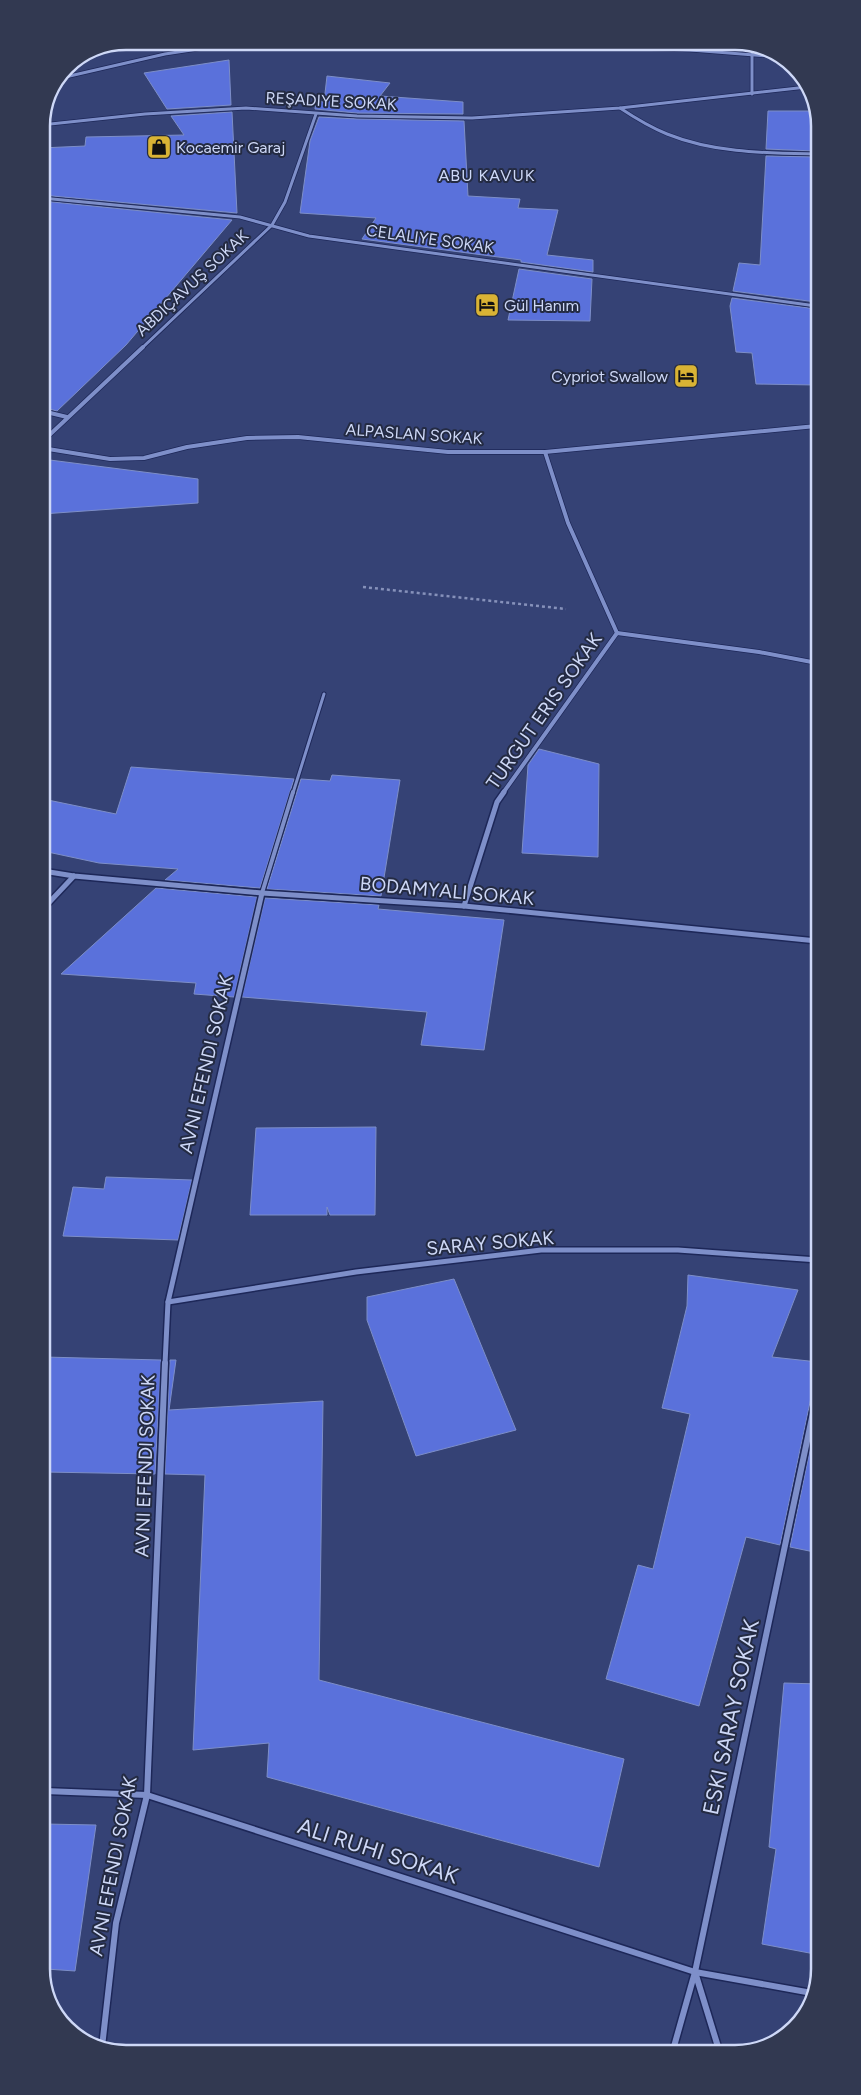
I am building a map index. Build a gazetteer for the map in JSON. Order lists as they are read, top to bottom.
{
  "streets": {
    "street": [
      "REŞADIYE SOKAK",
      "CELALIYE SOKAK",
      "ABDIÇAVUŞ SOKAK",
      "ALPASLAN SOKAK",
      "TURGUT ERIS SOKAK",
      "AVNI EFENDI SOKAK",
      "SARAY SOKAK",
      "ESKI SARAY SOKAK",
      "ALI RUHI SOKAK"
    ]
  },
  "crossings": [
    ["REŞADIYE SOKAK", "ABDIÇAVUŞ SOKAK"],
    ["CELALIYE SOKAK", "ABDIÇAVUŞ SOKAK"],
    ["ALPASLAN SOKAK", "TURGUT ERIS SOKAK"],
    ["AVNI EFENDI SOKAK", "SARAY SOKAK"],
    ["AVNI EFENDI SOKAK", "ALI RUHI SOKAK"],
    ["ESKI SARAY SOKAK", "ALI RUHI SOKAK"]
  ],
  "districts": ["ABU KAVUK"],
  "places": {
    "shop": ["Kocaemir Garaj"],
    "hotel": ["Gül Hanım", "Cypriot Swallow"]
  }
}
